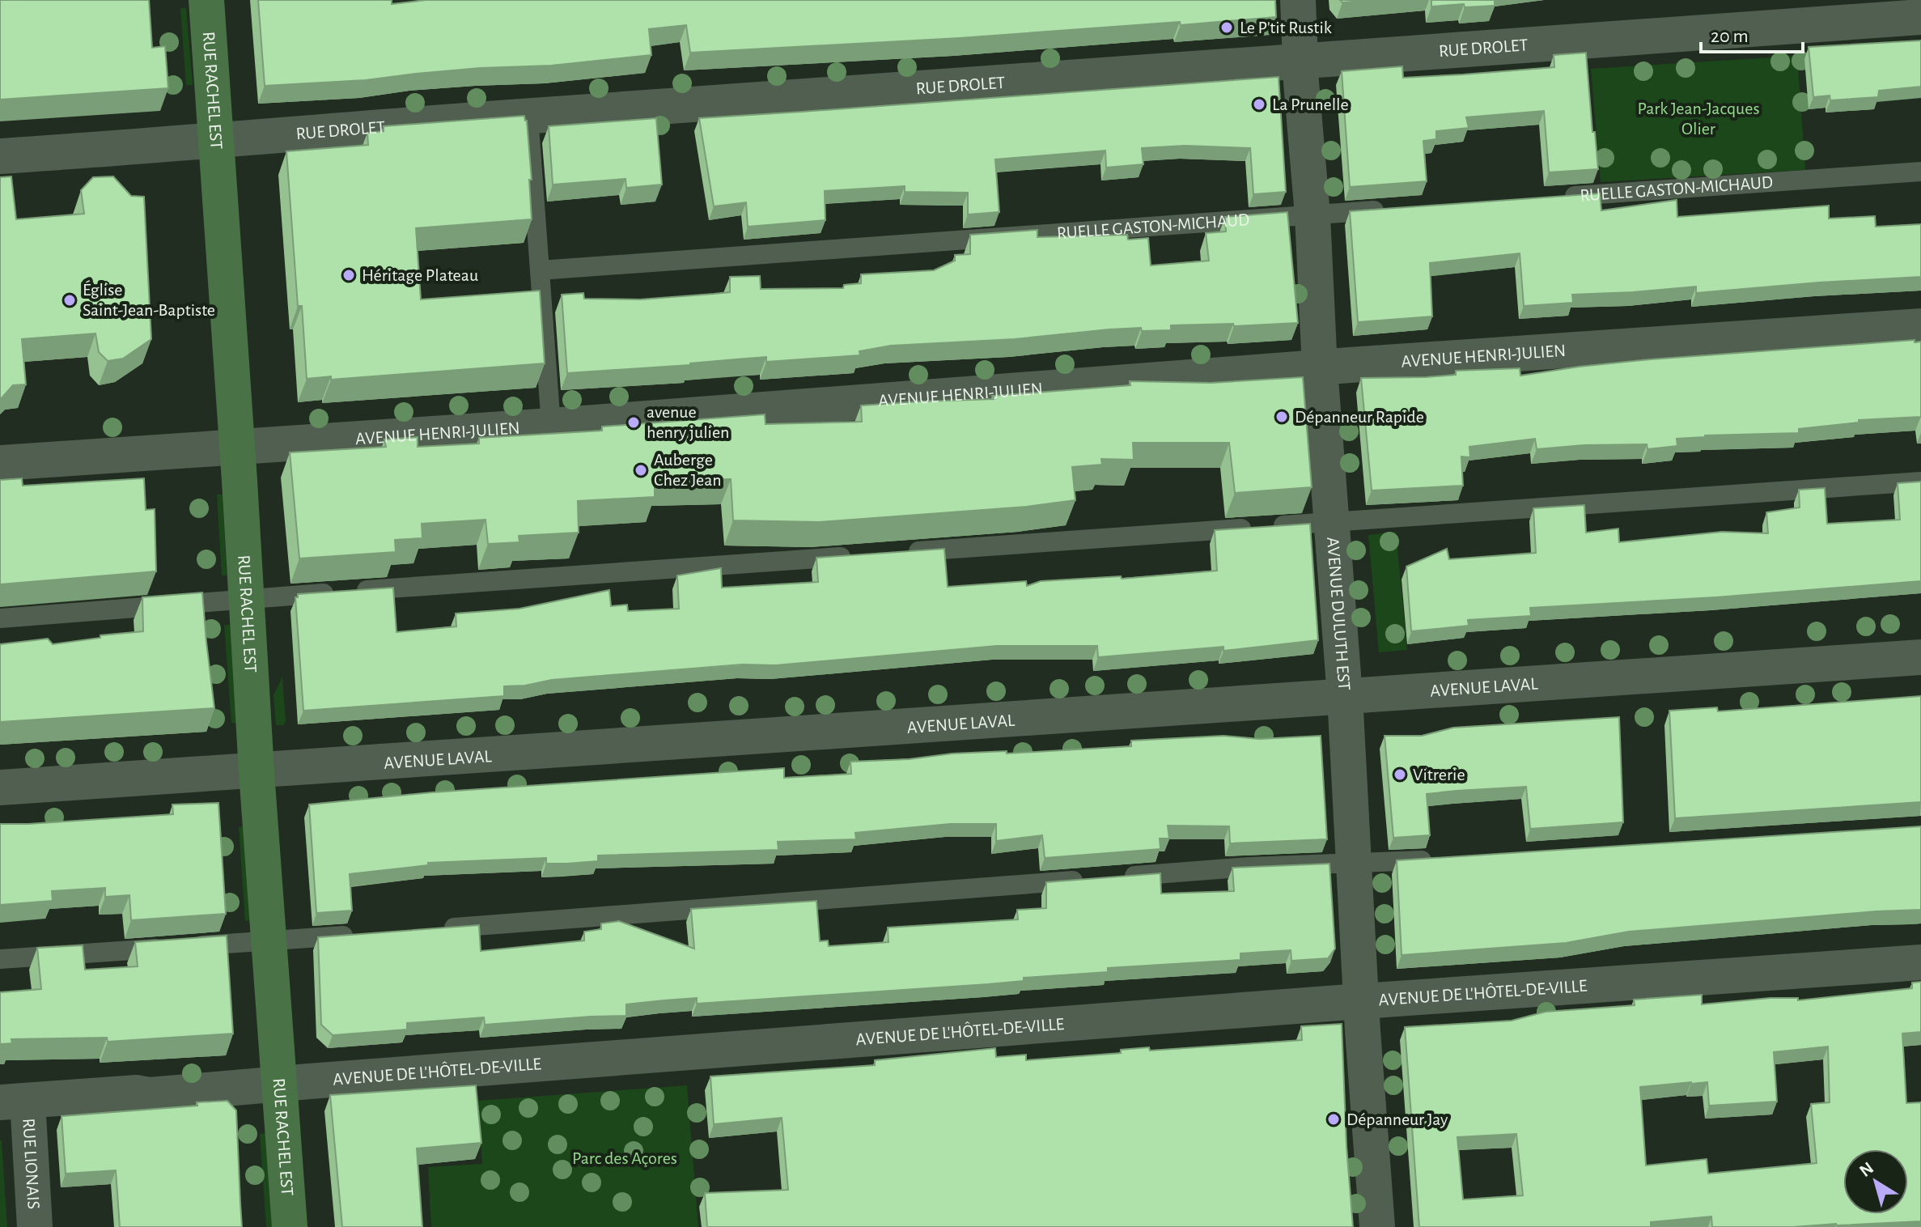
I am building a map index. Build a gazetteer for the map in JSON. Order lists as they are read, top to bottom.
{
  "streets": {
    "main road": ["RUE RACHEL EST"],
    "street": [
      "RUE DROLET",
      "AVENUE HENRI-JULIEN",
      "AVENUE DULUTH EST",
      "AVENUE LAVAL",
      "AVENUE DE L'HÔTEL-DE-VILLE",
      "RUE LIONAIS"
    ],
    "lane": ["RUELLE GASTON-MICHAUD"]
  },
  "crossings": [
    ["RUE DROLET", "RUE RACHEL EST"],
    ["RUE DROLET", "AVENUE DULUTH EST"],
    ["RUE RACHEL EST", "AVENUE HENRI-JULIEN"],
    ["RUE RACHEL EST", "AVENUE LAVAL"],
    ["RUE RACHEL EST", "AVENUE DE L'HÔTEL-DE-VILLE"],
    ["RUELLE GASTON-MICHAUD", "AVENUE DULUTH EST"],
    ["AVENUE HENRI-JULIEN", "AVENUE DULUTH EST"],
    ["AVENUE DULUTH EST", "AVENUE LAVAL"],
    ["AVENUE DULUTH EST", "AVENUE DE L'HÔTEL-DE-VILLE"],
    ["AVENUE DE L'HÔTEL-DE-VILLE", "RUE LIONAIS"]
  ],
  "parks": ["Park Jean-Jacques Olier", "Parc des Açores"],
  "places": [
    "Le P'tit Rustik",
    "La Prunelle",
    "Héritage Plateau",
    "Église Saint-Jean-Baptiste",
    "Dépanneur Rapide",
    "avenue henry julien",
    "Auberge Chez Jean",
    "Vitrerie",
    "Dépanneur Jay"
  ],
  "scale_bar": "20 m",
  "north": "top left"
}
